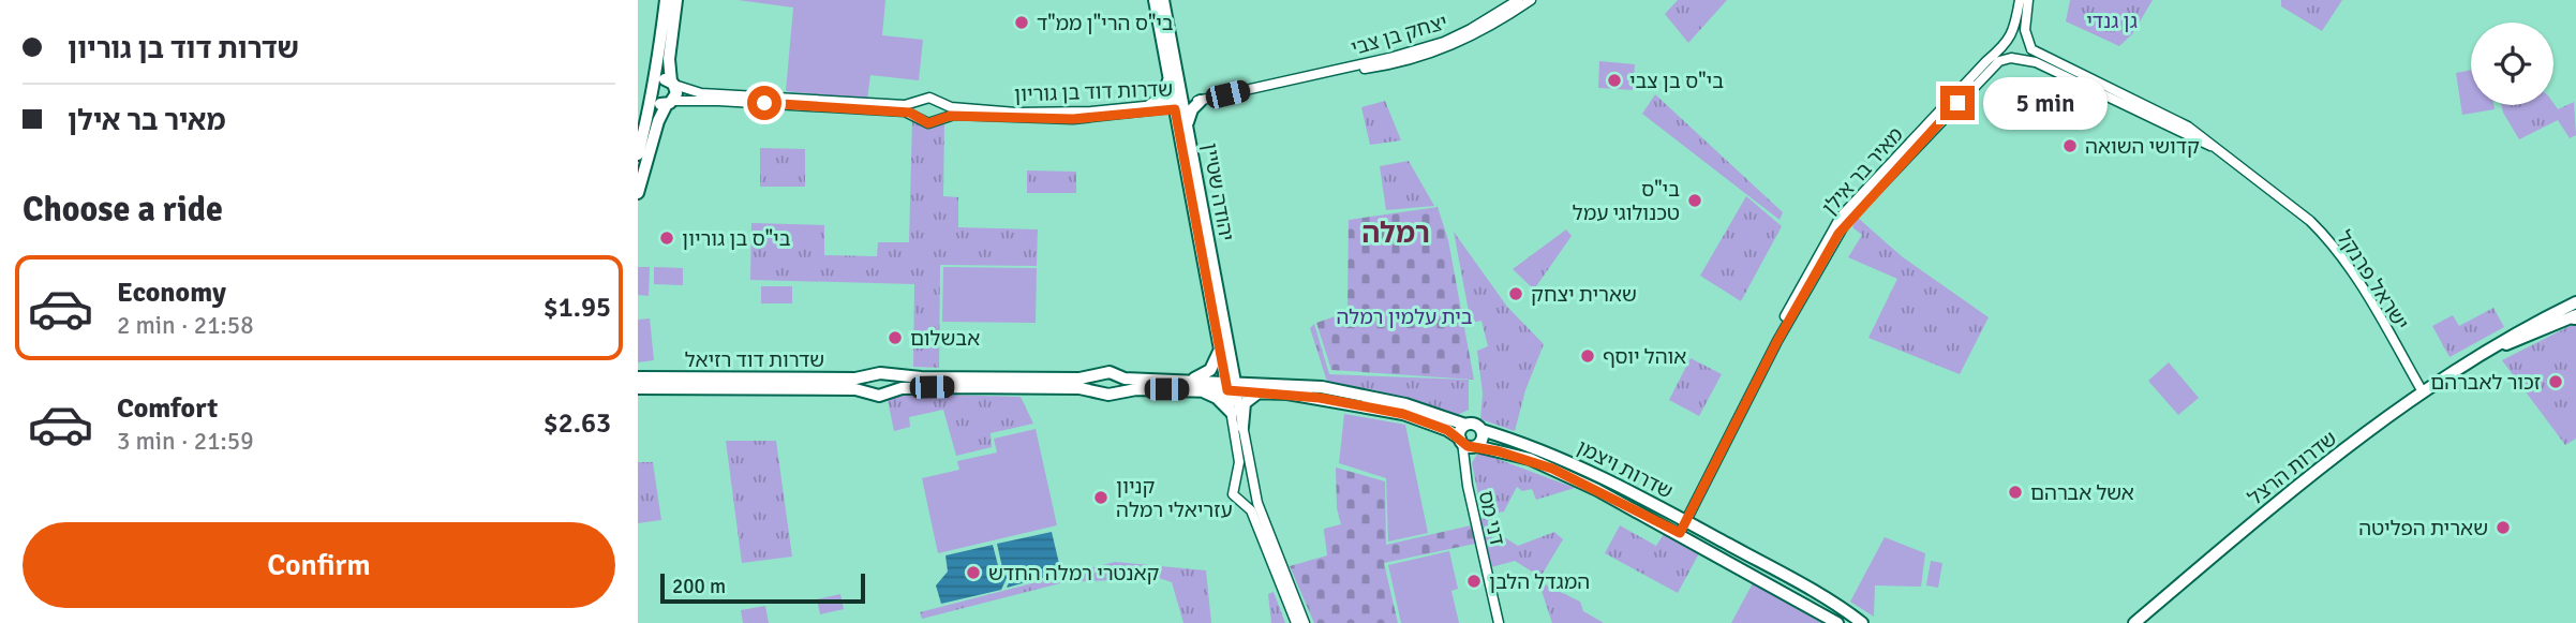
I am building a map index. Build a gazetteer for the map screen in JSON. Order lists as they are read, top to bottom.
{
  "streets": {
    "main road": [
      "יהודה שטיין",
      "שדרות דוד רזיאל",
      "שדרות הרצל",
      "שדרות ויצמן"
    ],
    "street": [
      "יצחק בן צבי",
      "שדרות דוד בן גוריון",
      "מאיר בר אילן",
      "ישראל פרנקל",
      "דני מס"
    ]
  },
  "crossings": [
    ["יצחק בן צבי", "שדרות דוד בן גוריון"],
    ["יצחק בן צבי", "יהודה שטיין"],
    ["שדרות דוד בן גוריון", "יהודה שטיין"],
    ["מאיר בר אילן", "ישראל פרנקל"],
    ["מאיר בר אילן", "שדרות ויצמן"],
    ["יהודה שטיין", "שדרות ויצמן"],
    ["ישראל פרנקל", "שדרות הרצל"],
    ["שדרות ויצמן", "דני מס"]
  ],
  "districts": ["רמלה"],
  "parks": ["גן גנדי", "בית עלמין רמלה"],
  "places": [
    "בי\"ס הרי\"ן ממ\"ד",
    "בי\"ס בן צבי",
    "קדושי השואה",
    "בי\"ס טכנולוגי עמל",
    "בי\"ס בן גוריון",
    "שארית יצחק",
    "אבשלום",
    "אוהל יוסף",
    "זכור לאברהם",
    "אשל אברהם",
    "קניון עזריאלי רמלה",
    "שארית הפליטה",
    "קאנטרי רמלה החדש",
    "המגדל הלבן"
  ],
  "scale_bar": "200 m",
  "page": {
    "banner": ["שדרות דוד בן גוריון", "מאיר בר אילן"],
    "bubble": "5 min",
    "heading": "Choose a ride",
    "list": [
      {
        "name": "Economy",
        "note": "2 min · 21:58",
        "value": "$1.95"
      },
      {
        "name": "Comfort",
        "note": "3 min · 21:59",
        "value": "$2.63"
      }
    ],
    "buttons": "Confirm",
    "scale": "200 m"
  }
}
